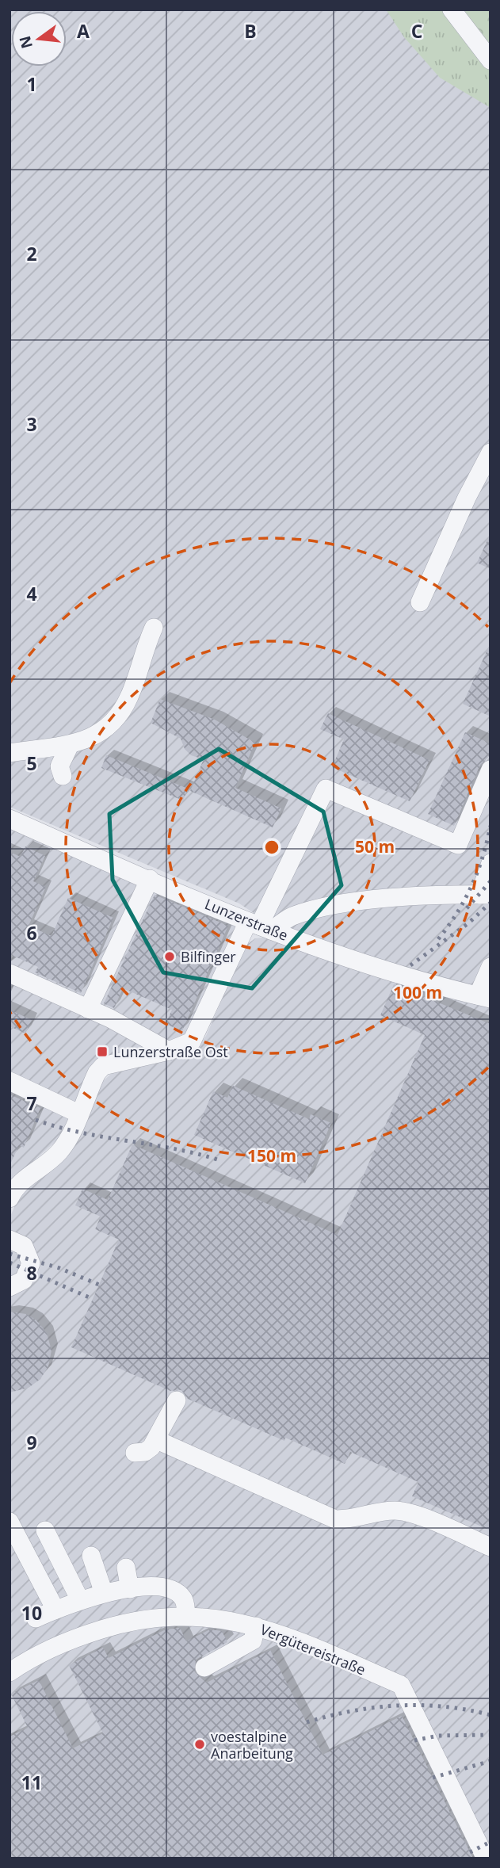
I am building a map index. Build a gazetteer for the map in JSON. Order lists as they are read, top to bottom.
{
  "streets": {
    "street": ["Lunzerstraße", "Vergütereistraße"]
  },
  "places": {
    "other": ["Bilfinger", "voestalpine Anarbeitung"],
    "transit": ["Lunzerstraße Ost"]
  },
  "north": "left",
  "grid": {
    "columns": ["A", "B", "C"],
    "rows": [
      "1",
      "2",
      "3",
      "4",
      "5",
      "6",
      "7",
      "8",
      "9",
      "10",
      "11"
    ]
  },
  "rings": ["50 m", "100 m", "150 m"]
}
